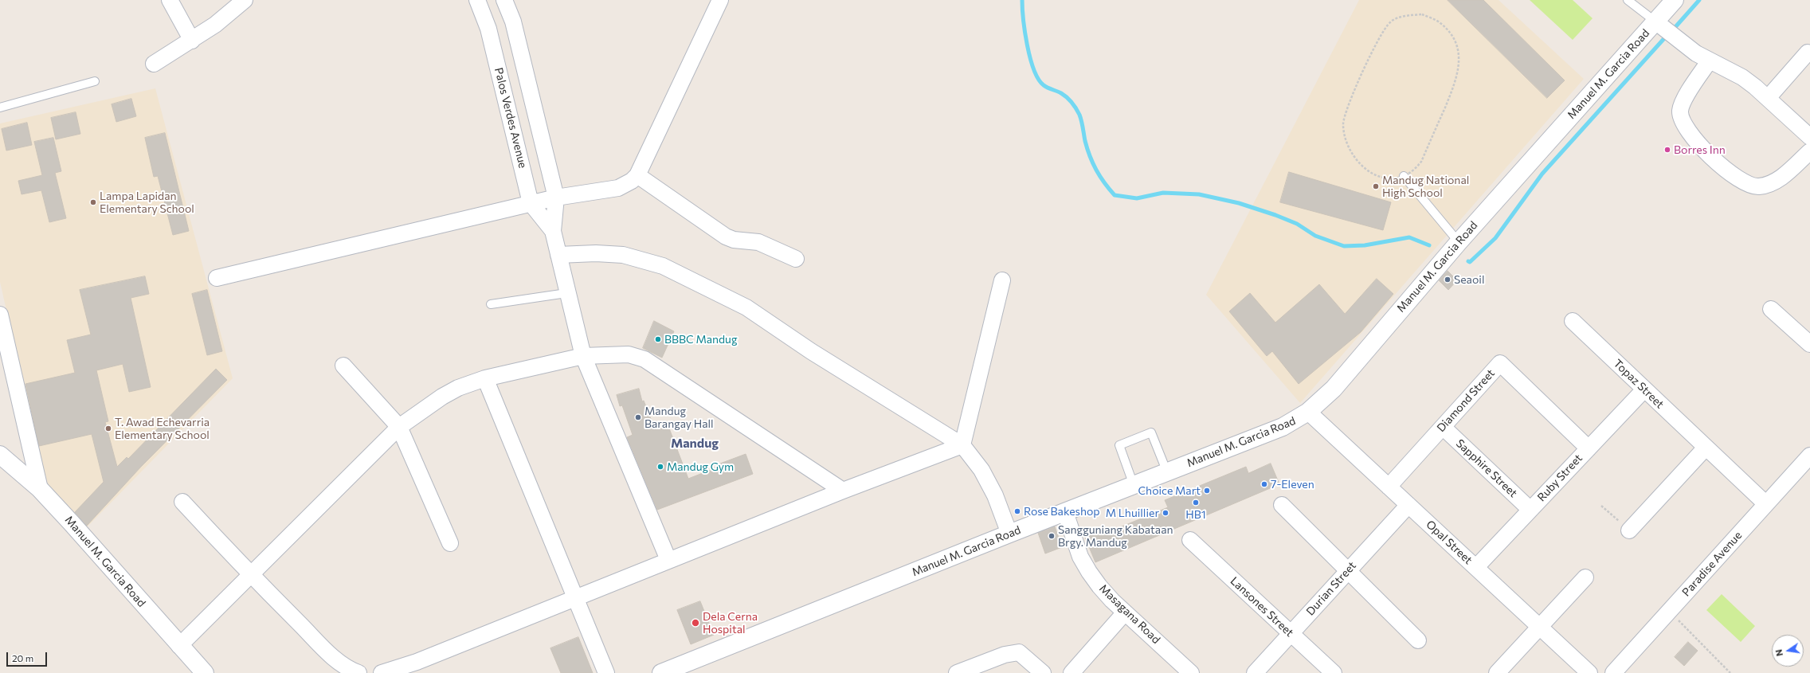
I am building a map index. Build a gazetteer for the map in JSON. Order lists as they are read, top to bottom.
{
  "streets": {
    "main road": ["Manuel M. Garcia Road"],
    "street": [
      "Palos Verdes Avenue",
      "Topaz Street",
      "Diamond Street",
      "Sapphire Street",
      "Ruby Street",
      "Opal Street",
      "Paradise Avenue",
      "Durian Street",
      "Lansones Street",
      "Masagana Road"
    ]
  },
  "crossings": [
    ["Manuel M. Garcia Road", "Opal Street"],
    ["Manuel M. Garcia Road", "Masagana Road"],
    ["Topaz Street", "Ruby Street"],
    ["Topaz Street", "Paradise Avenue"],
    ["Diamond Street", "Sapphire Street"],
    ["Diamond Street", "Ruby Street"],
    ["Diamond Street", "Opal Street"],
    ["Sapphire Street", "Ruby Street"],
    ["Ruby Street", "Opal Street"],
    ["Opal Street", "Durian Street"],
    ["Durian Street", "Lansones Street"]
  ],
  "districts": ["Mandug"],
  "places": [
    "Borres Inn",
    "Mandug National High School",
    "Lampa Lapidan Elementary School",
    "Seaoil",
    "BBBC Mandug",
    "Mandug Barangay Hall",
    "T. Awad Echevarria Elementary School",
    "Mandug Gym",
    "7-Eleven",
    "Choice Mart",
    "HB1",
    "Rose Bakeshop",
    "M Lhuillier",
    "Sangguniang Kabataan Brgy. Mandug",
    "Dela Cerna Hospital"
  ],
  "scale_bar": "20 m",
  "north": "left"
}
